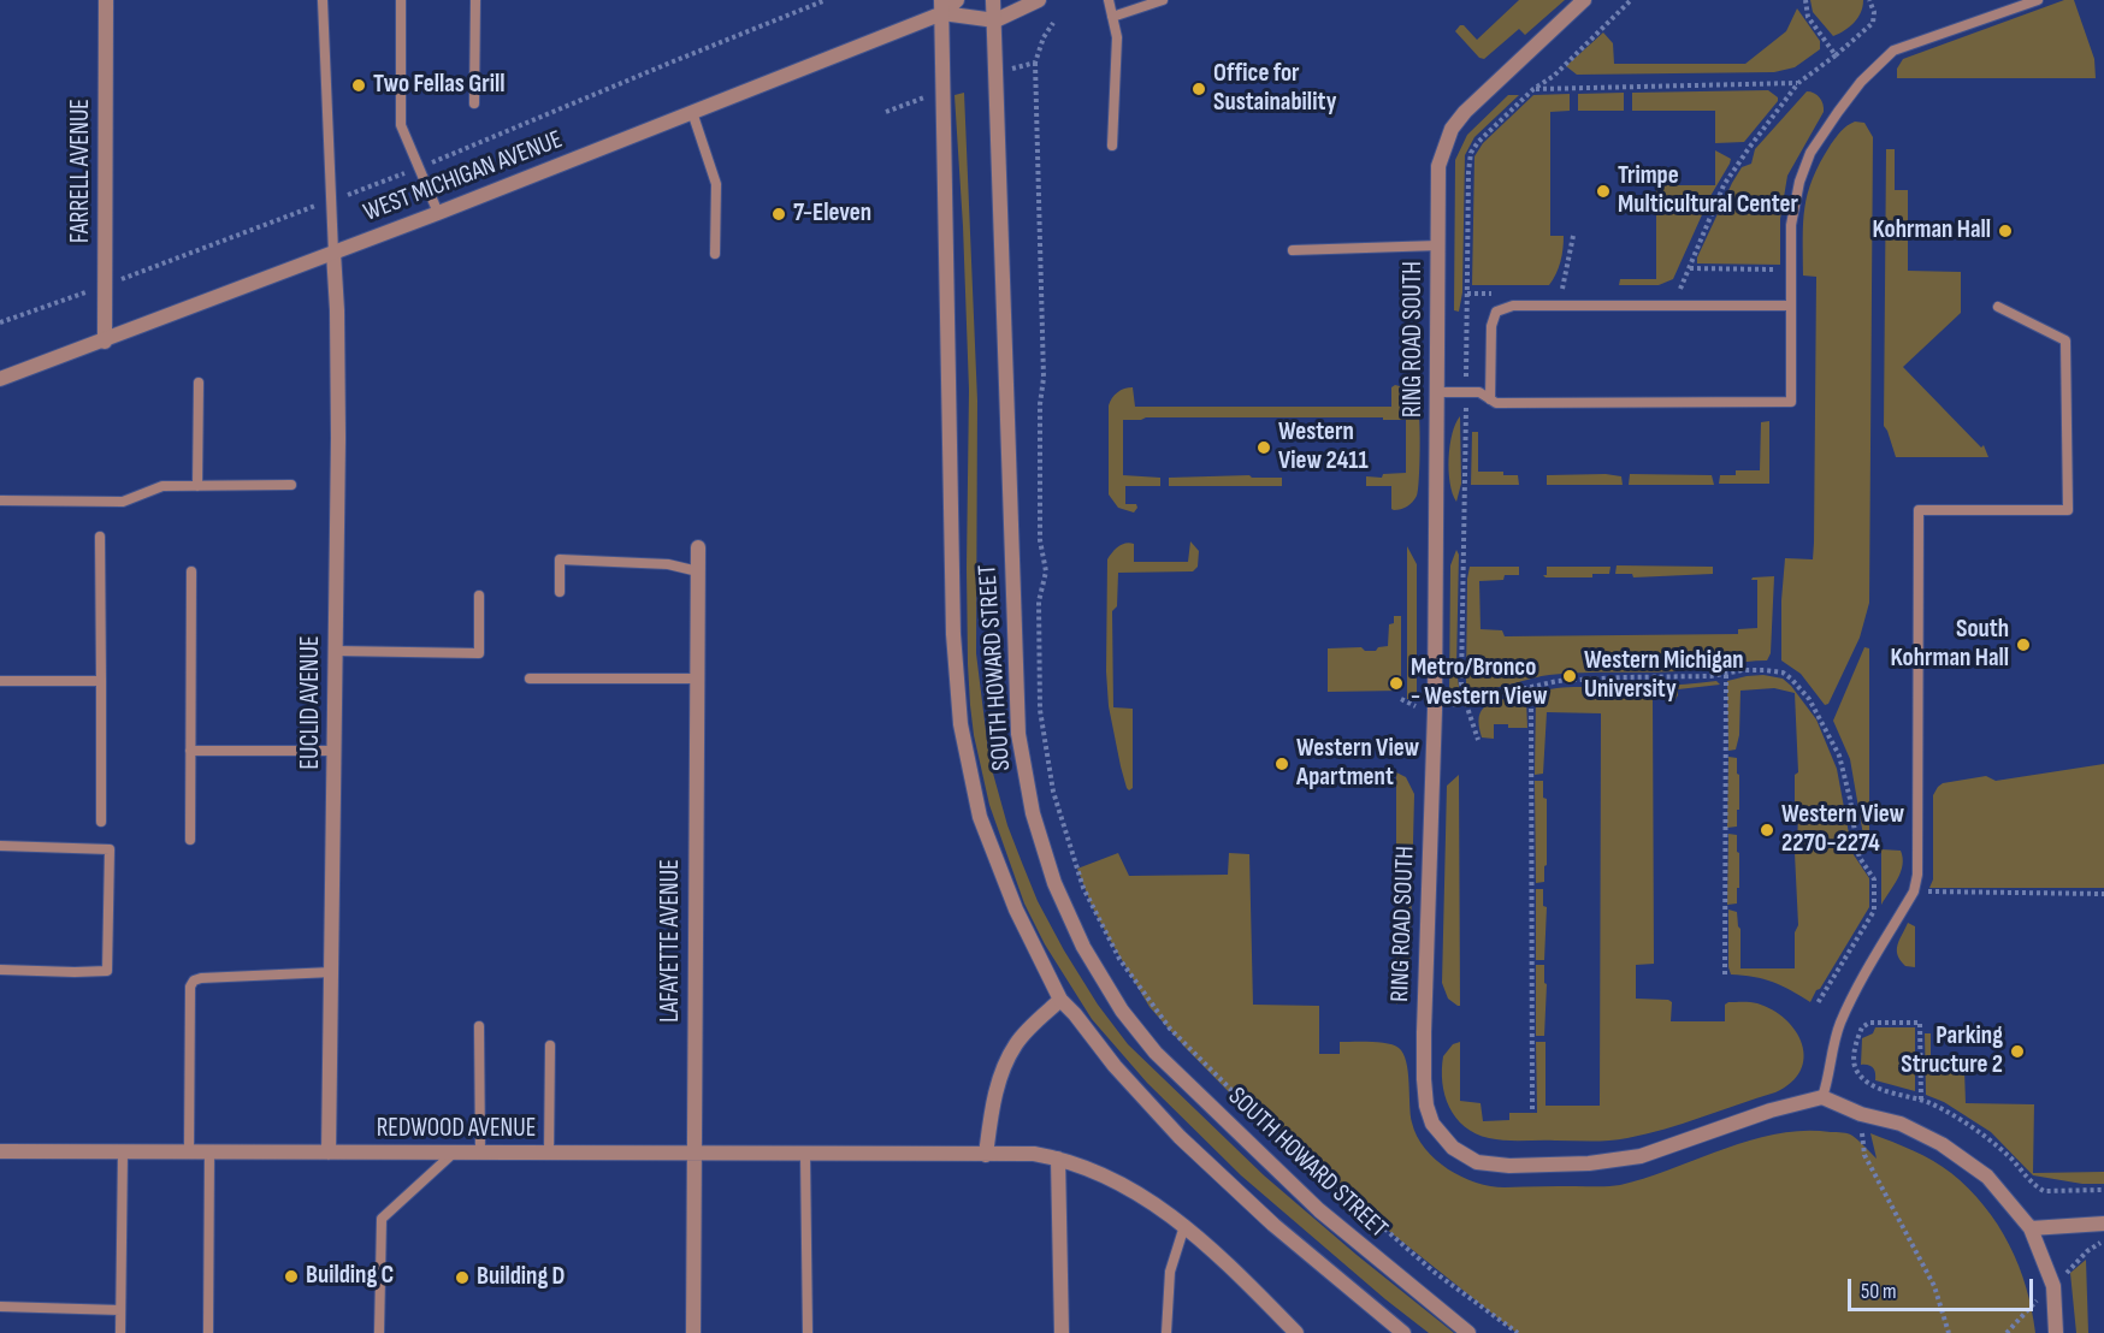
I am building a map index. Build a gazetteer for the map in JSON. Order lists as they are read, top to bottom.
{
  "streets": {
    "street": [
      "FARRELL AVENUE",
      "WEST MICHIGAN AVENUE",
      "RING ROAD SOUTH",
      "SOUTH HOWARD STREET",
      "EUCLID AVENUE",
      "LAFAYETTE AVENUE",
      "REDWOOD AVENUE"
    ]
  },
  "crossings": [
    ["FARRELL AVENUE", "WEST MICHIGAN AVENUE"],
    ["WEST MICHIGAN AVENUE", "SOUTH HOWARD STREET"],
    ["WEST MICHIGAN AVENUE", "EUCLID AVENUE"],
    ["EUCLID AVENUE", "REDWOOD AVENUE"],
    ["LAFAYETTE AVENUE", "REDWOOD AVENUE"]
  ],
  "places": [
    "Two Fellas Grill",
    "Office for Sustainability",
    "Trimpe Multicultural Center",
    "7-Eleven",
    "Kohrman Hall",
    "Western View 2411",
    "South Kohrman Hall",
    "Western Michigan University",
    "Metro/Bronco - Western View",
    "Western View Apartment",
    "Western View 2270-2274",
    "Parking Structure 2",
    "Building C",
    "Building D"
  ],
  "scale_bar": "50 m"
}
